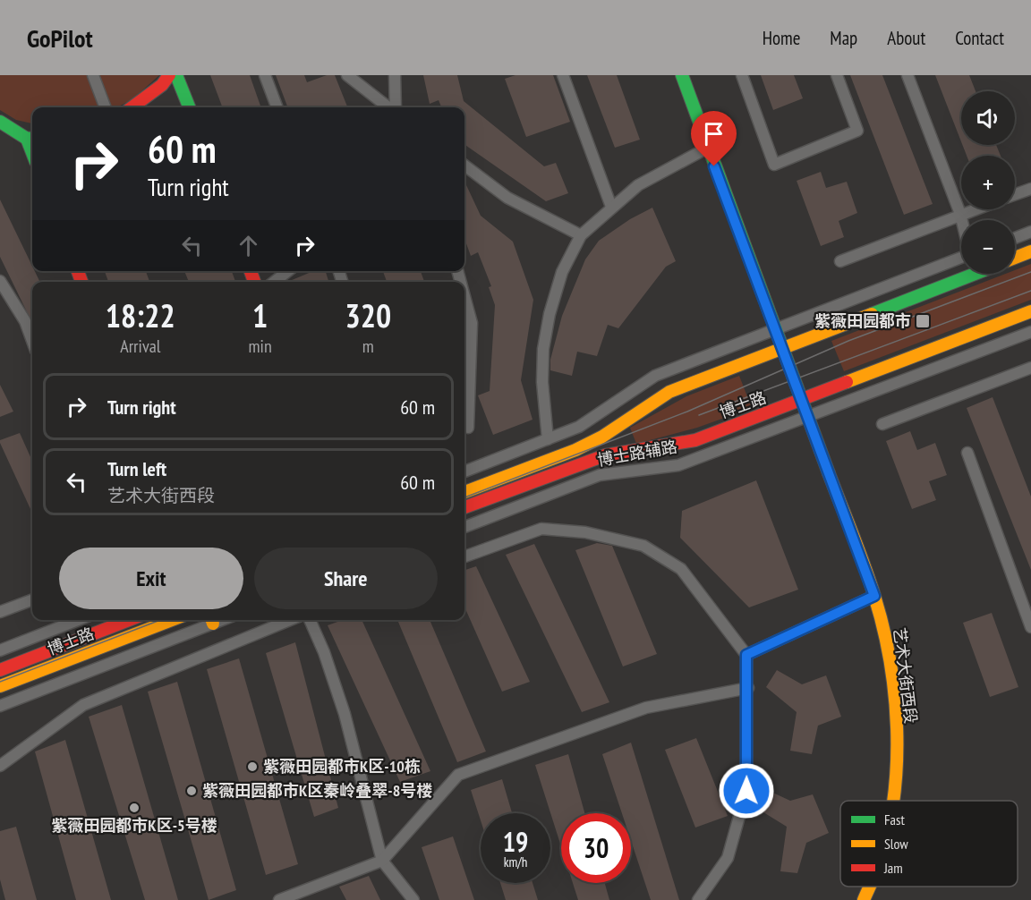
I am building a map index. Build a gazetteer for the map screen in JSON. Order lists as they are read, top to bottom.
{
  "streets": {
    "main road": ["博士路", "艺术大街西段"],
    "street": ["博士路辅路"]
  },
  "crossings": [
    ["博士路", "艺术大街西段"],
    ["博士路辅路", "艺术大街西段"]
  ],
  "places": {
    "transit": ["紫薇田园都市"],
    "other": ["紫薇田园都市K区-10栋", "紫薇田园都市K区秦岭叠翠-8号楼", "紫薇田园都市K区-5号楼"]
  },
  "legend": ["Fast", "Slow", "Jam"],
  "page": {
    "header": "GoPilot",
    "nav": [
      "Home",
      "Map",
      "About",
      "Contact"
    ],
    "map_buttons": ["+", "−"],
    "turn": ["60 m", "Turn right"],
    "eta": [
      "18:22",
      "Arrival",
      "1",
      "min",
      "320",
      "m"
    ],
    "list": [
      {
        "name": "Turn right",
        "value": "60 m"
      },
      {
        "name": "Turn left",
        "note": "艺术大街西段",
        "value": "60 m"
      }
    ],
    "buttons": ["Exit", "Share"],
    "speed": "19 km/h",
    "limit": "30"
  }
}
